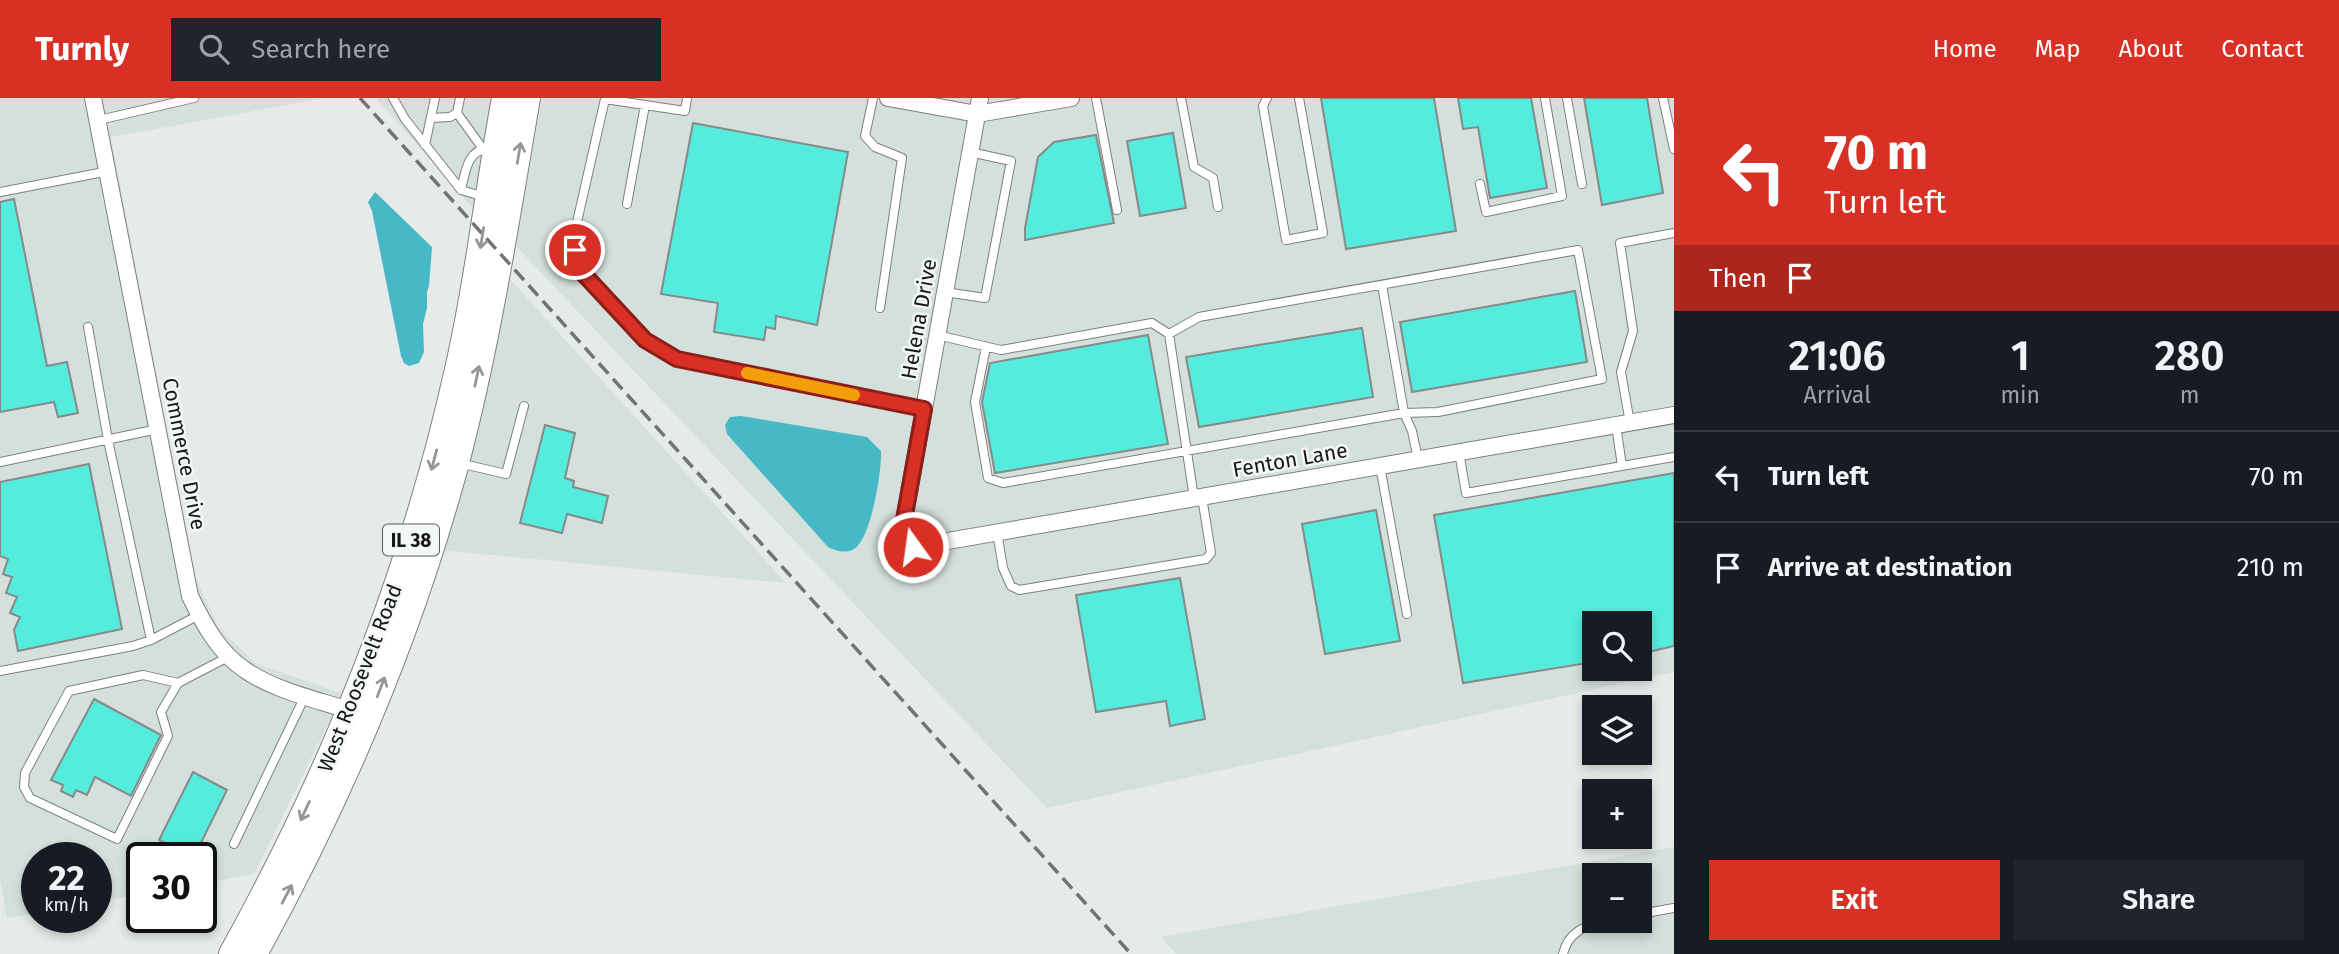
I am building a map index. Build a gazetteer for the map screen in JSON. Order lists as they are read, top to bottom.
{
  "streets": {
    "main road": ["IL 38", "West Roosevelt Road"],
    "street": ["Helena Drive", "Commerce Drive", "Fenton Lane"]
  },
  "crossings": [
    ["Helena Drive", "Fenton Lane"],
    ["Commerce Drive", "West Roosevelt Road"]
  ],
  "page": {
    "header": "Turnly",
    "search": "Search here",
    "nav": [
      "Home",
      "Map",
      "About",
      "Contact"
    ],
    "turn": ["70 m", "Turn left"],
    "then": "Then",
    "eta": [
      "21:06",
      "Arrival",
      "1",
      "min",
      "280",
      "m"
    ],
    "list": [
      {
        "name": "Turn left",
        "value": "70 m"
      },
      {
        "name": "Arrive at destination",
        "value": "210 m"
      }
    ],
    "map_buttons": ["+", "−"],
    "speed": "22 km/h",
    "limit": "30",
    "buttons": ["Exit", "Share"]
  }
}
